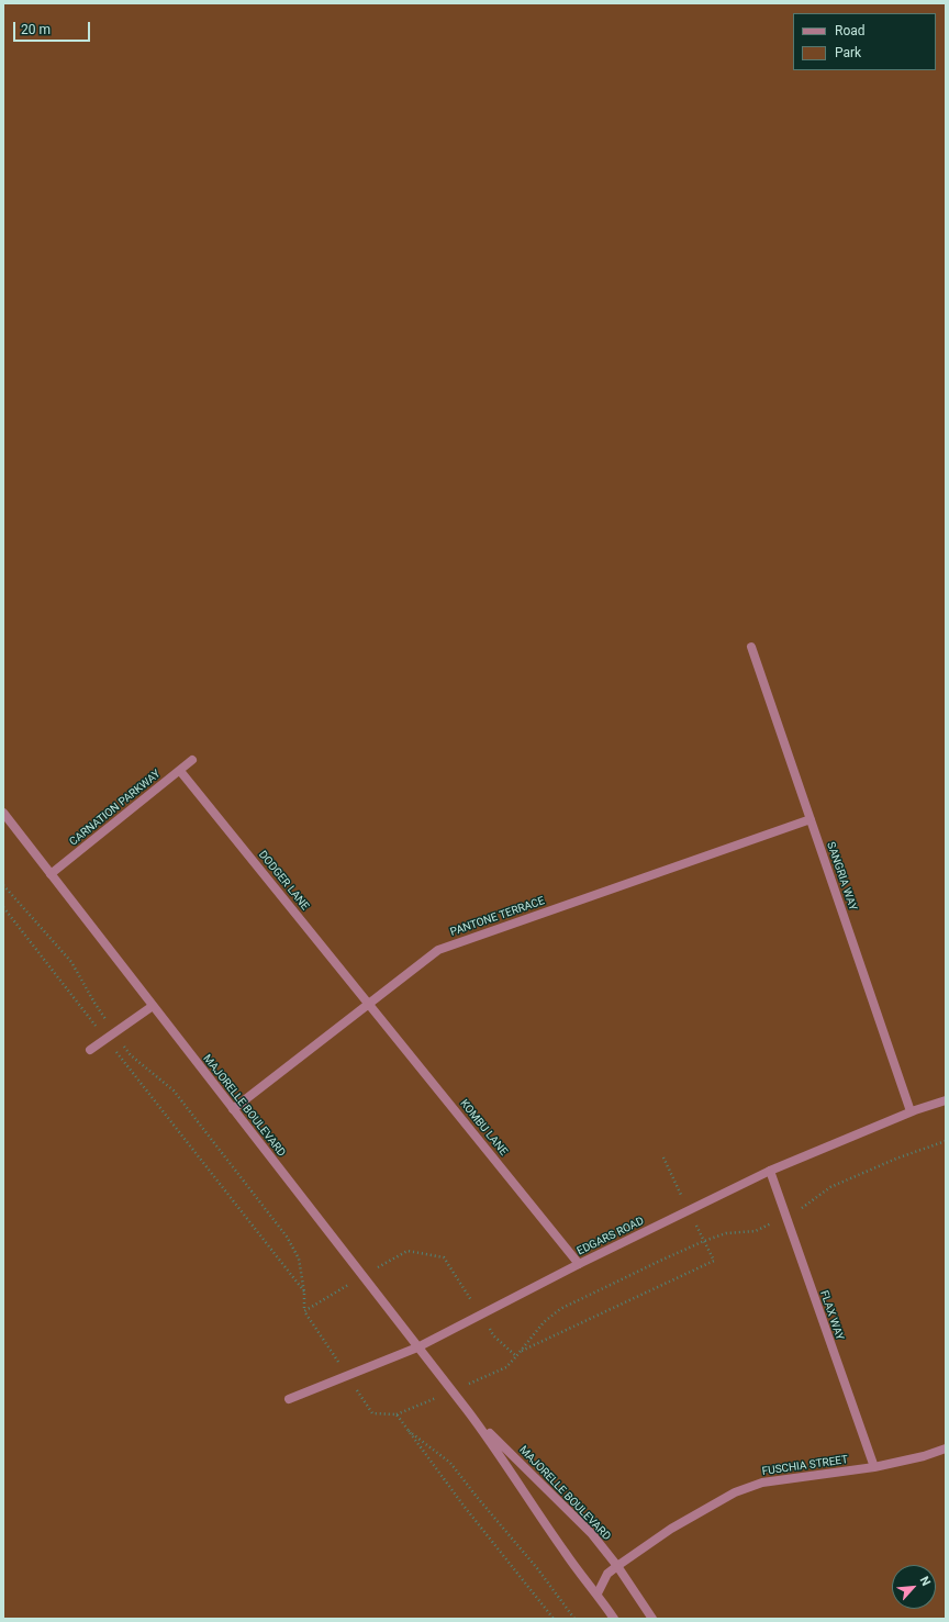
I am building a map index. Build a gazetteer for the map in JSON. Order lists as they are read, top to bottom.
{
  "streets": {
    "street": [
      "CARNATION PARKWAY",
      "SANGRIA WAY",
      "DODGER LANE",
      "PANTONE TERRACE",
      "MAJORELLE BOULEVARD",
      "KOMBU LANE",
      "EDGARS ROAD",
      "FLAX WAY",
      "FUSCHIA STREET"
    ]
  },
  "crossings": [
    ["CARNATION PARKWAY", "DODGER LANE"],
    ["CARNATION PARKWAY", "MAJORELLE BOULEVARD"],
    ["SANGRIA WAY", "PANTONE TERRACE"],
    ["SANGRIA WAY", "EDGARS ROAD"],
    ["DODGER LANE", "PANTONE TERRACE"],
    ["DODGER LANE", "KOMBU LANE"],
    ["PANTONE TERRACE", "MAJORELLE BOULEVARD"],
    ["PANTONE TERRACE", "KOMBU LANE"],
    ["MAJORELLE BOULEVARD", "EDGARS ROAD"],
    ["MAJORELLE BOULEVARD", "FUSCHIA STREET"],
    ["KOMBU LANE", "EDGARS ROAD"],
    ["EDGARS ROAD", "FLAX WAY"],
    ["FLAX WAY", "FUSCHIA STREET"]
  ],
  "legend": ["Road", "Park"],
  "scale_bar": "20 m",
  "north": "top right"
}
